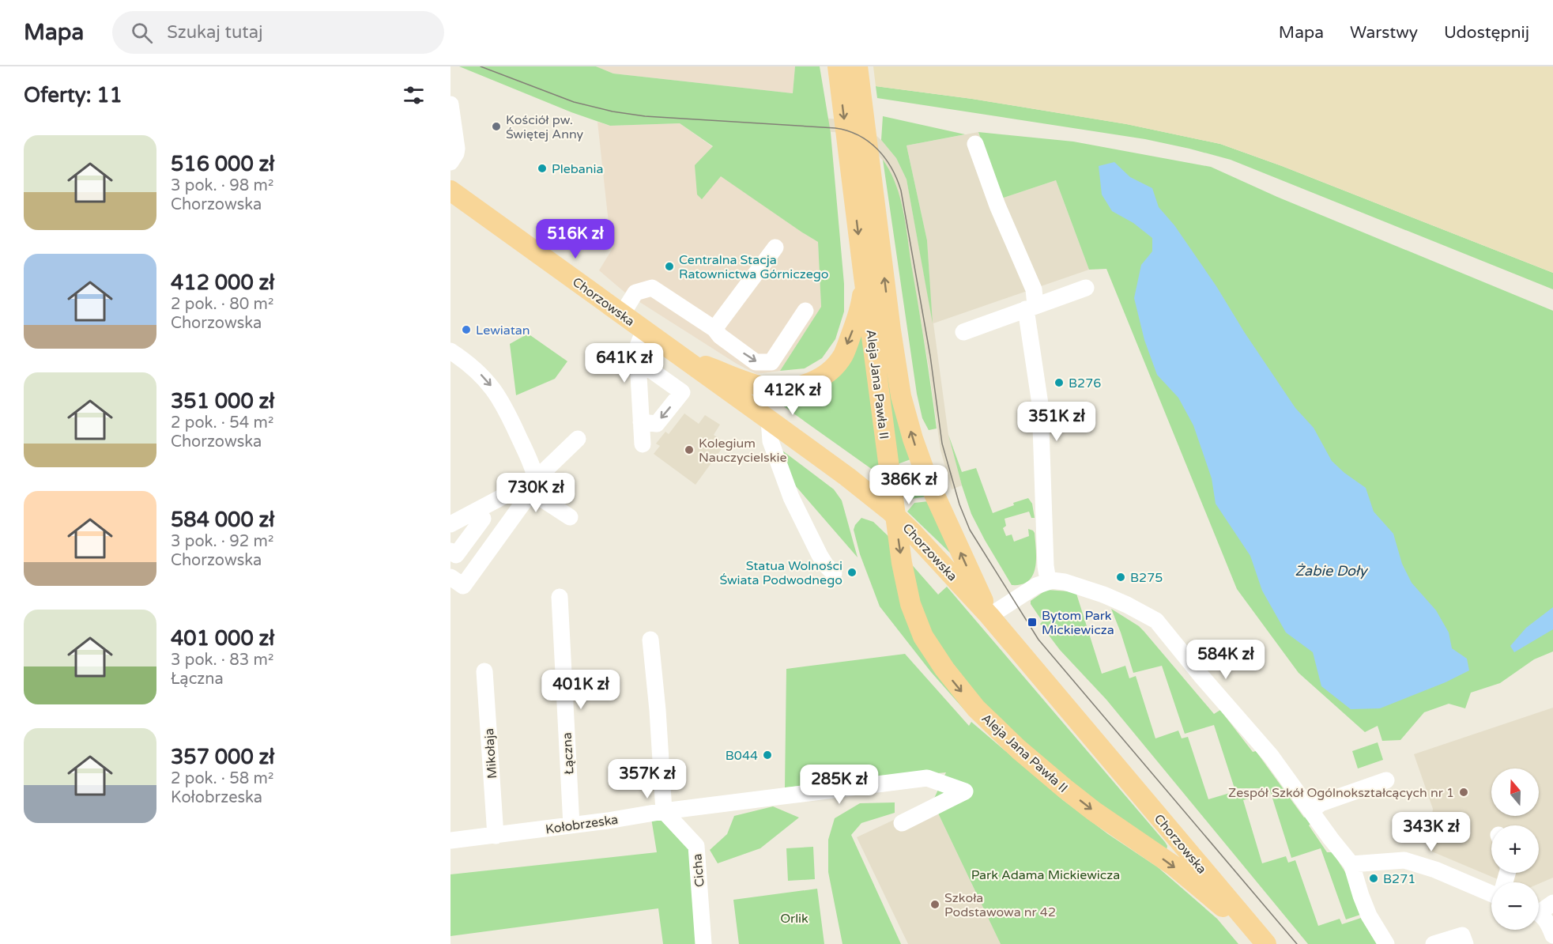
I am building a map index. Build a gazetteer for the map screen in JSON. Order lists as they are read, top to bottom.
{
  "streets": {
    "main road": ["Chorzowska", "Aleja Jana Pawła II"],
    "street": [
      "Mikołaja",
      "Łączna",
      "Kołobrzeska",
      "Cicha"
    ]
  },
  "crossings": [
    ["Chorzowska", "Aleja Jana Pawła II"],
    ["Mikołaja", "Kołobrzeska"],
    ["Łączna", "Kołobrzeska"],
    ["Kołobrzeska", "Cicha"]
  ],
  "water": ["Żabie Doły"],
  "parks": ["Park Adama Mickiewicza", "Orlik"],
  "places": {
    "other": [
      "Kościół pw. Świętej Anny",
      "Plebania",
      "Centralna Stacja Ratownictwa Górniczego",
      "Lewiatan",
      "B276",
      "Kolegium Nauczycielskie",
      "Statua Wolności Świata Podwodnego",
      "B275",
      "B044",
      "Zespół Szkół Ogólnokształcących nr 1",
      "B271",
      "Szkoła Podstawowa nr 42"
    ],
    "transit": ["Bytom Park Mickiewicza"]
  },
  "north": "top",
  "page": {
    "header": "Mapa",
    "search": "Szukaj tutaj",
    "nav": ["Mapa", "Warstwy", "Udostępnij"],
    "heading": "Oferty: 11",
    "list": [
      {
        "name": "516 000 zł",
        "note": "3 pok. · 98 m² · Chorzowska"
      },
      {
        "name": "412 000 zł",
        "note": "2 pok. · 80 m² · Chorzowska"
      },
      {
        "name": "351 000 zł",
        "note": "2 pok. · 54 m² · Chorzowska"
      },
      {
        "name": "584 000 zł",
        "note": "3 pok. · 92 m² · Chorzowska"
      },
      {
        "name": "401 000 zł",
        "note": "3 pok. · 83 m² · Łączna"
      },
      {
        "name": "357 000 zł",
        "note": "2 pok. · 58 m² · Kołobrzeska"
      }
    ],
    "price": [
      "516K zł",
      "641K zł",
      "412K zł",
      "351K zł",
      "386K zł",
      "730K zł",
      "584K zł",
      "401K zł",
      "357K zł",
      "285K zł",
      "343K zł"
    ],
    "map_buttons": ["+", "−"]
  }
}
